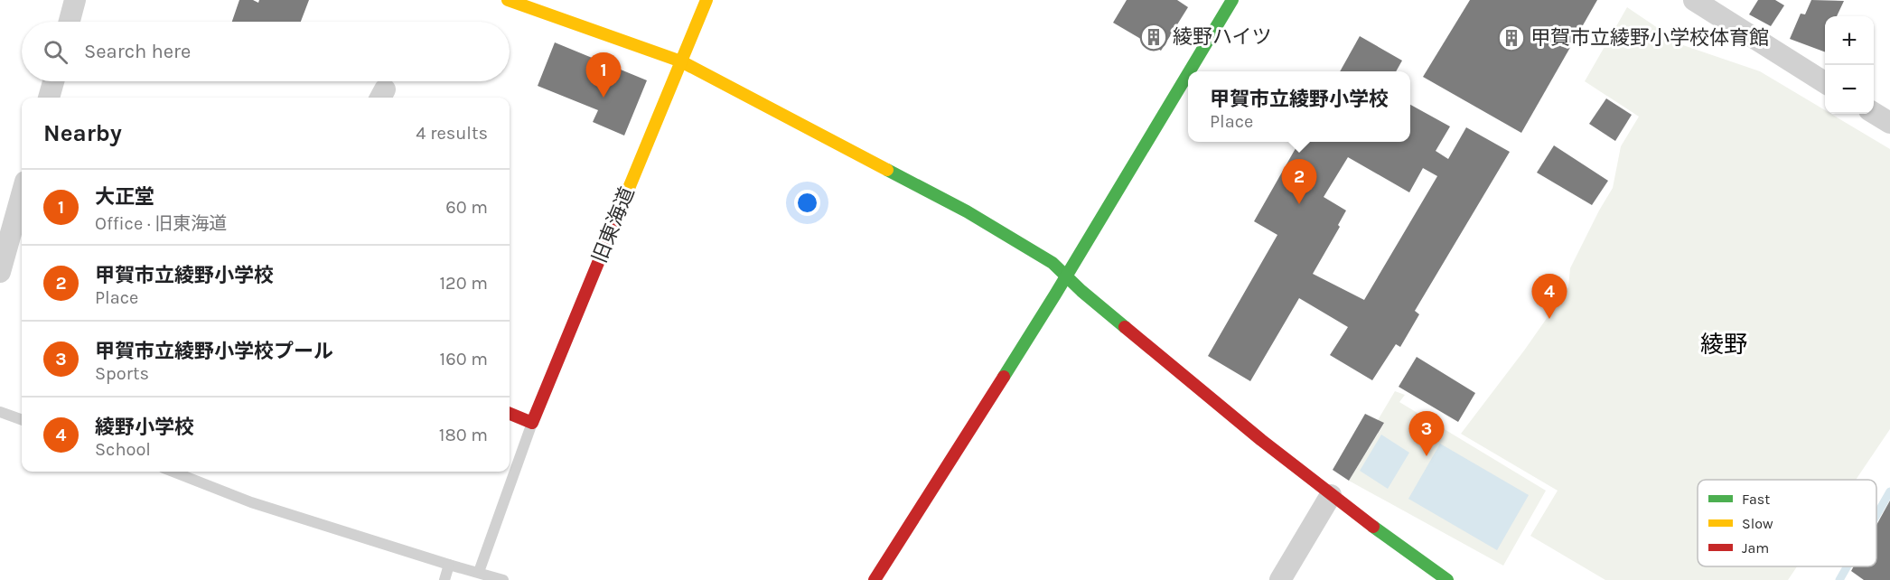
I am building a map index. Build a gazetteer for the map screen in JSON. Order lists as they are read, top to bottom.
{
  "streets": {
    "street": ["旧東海道"]
  },
  "districts": ["綾野"],
  "places": {
    "building": ["綾野ハイツ", "甲賀市立綾野小学校体育館"]
  },
  "legend": ["Fast", "Slow", "Jam"],
  "page": {
    "map_buttons": ["+", "−"],
    "search": "Search here",
    "pins": [
      "1",
      "2",
      "4",
      "3"
    ],
    "popup": ["甲賀市立綾野小学校", "Place"],
    "heading": ["Nearby", "4 results"],
    "list": [
      {
        "mark": "1",
        "name": "大正堂",
        "note": "Office · 旧東海道",
        "value": "60 m"
      },
      {
        "mark": "2",
        "name": "甲賀市立綾野小学校",
        "note": "Place",
        "value": "120 m"
      },
      {
        "mark": "3",
        "name": "甲賀市立綾野小学校プール",
        "note": "Sports",
        "value": "160 m"
      },
      {
        "mark": "4",
        "name": "綾野小学校",
        "note": "School",
        "value": "180 m"
      }
    ]
  }
}
